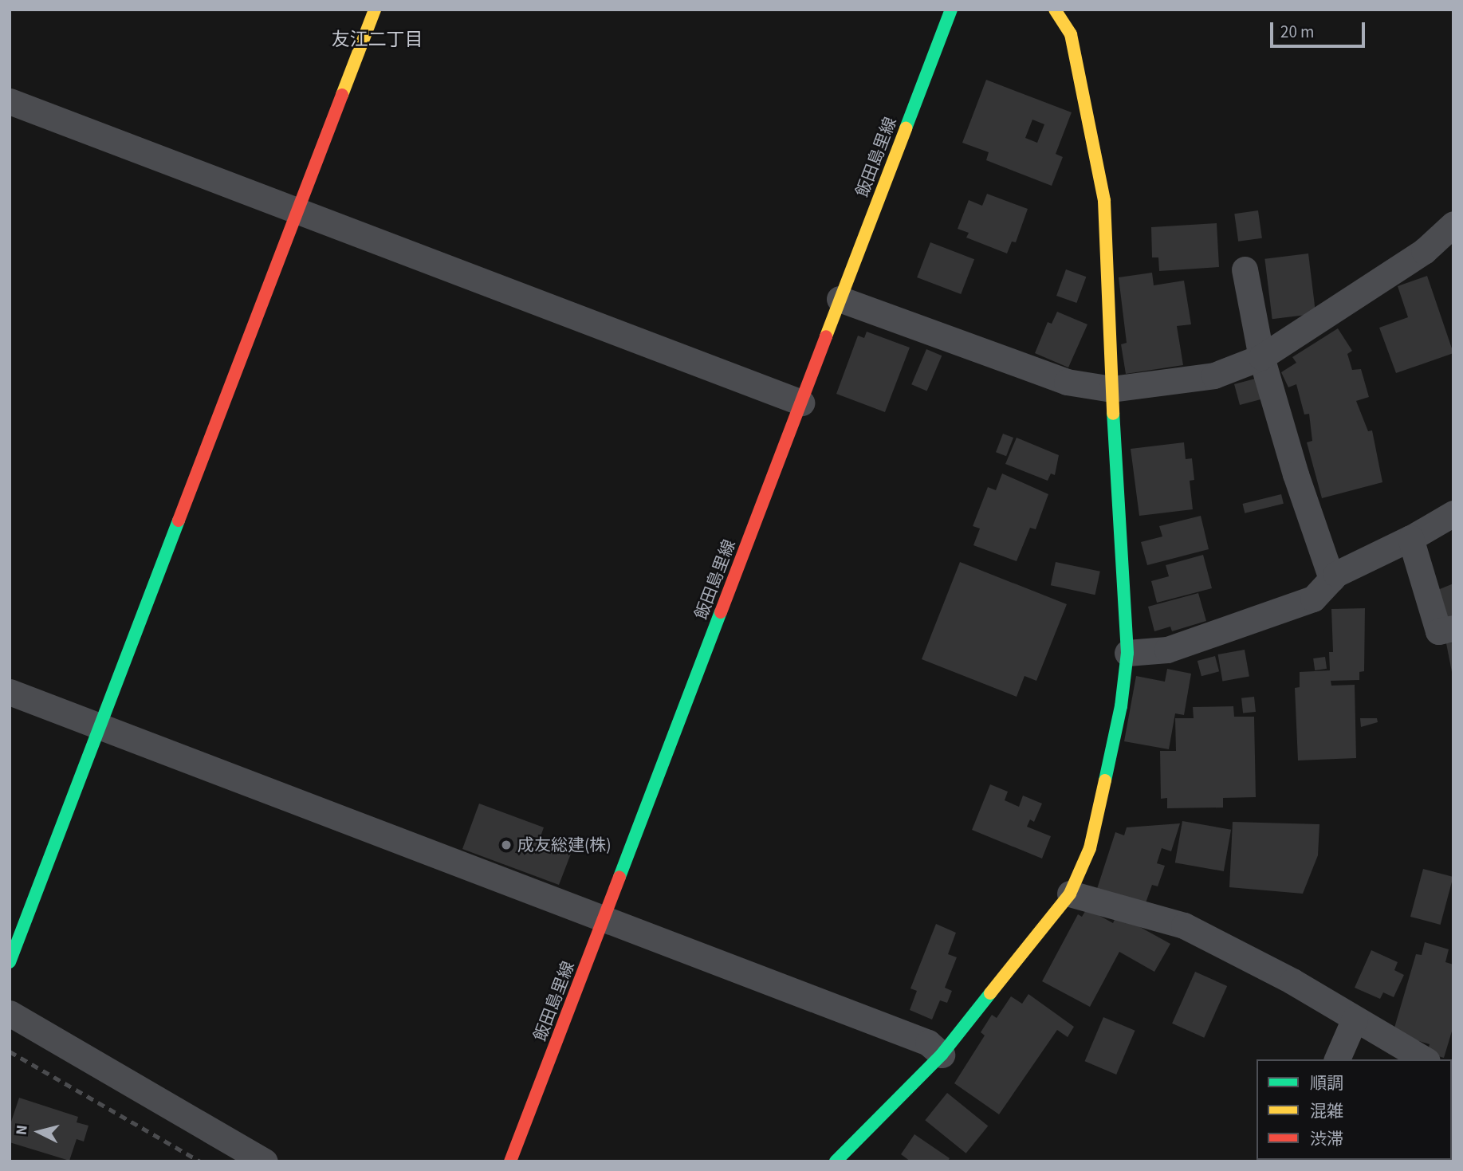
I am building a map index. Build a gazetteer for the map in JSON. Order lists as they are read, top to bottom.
{
  "streets": {
    "street": ["飯田島里線"]
  },
  "districts": ["友江二丁目"],
  "places": ["成友総建(株)"],
  "legend": ["順調", "混雑", "渋滞"],
  "scale_bar": "20 m",
  "north": "left"
}
